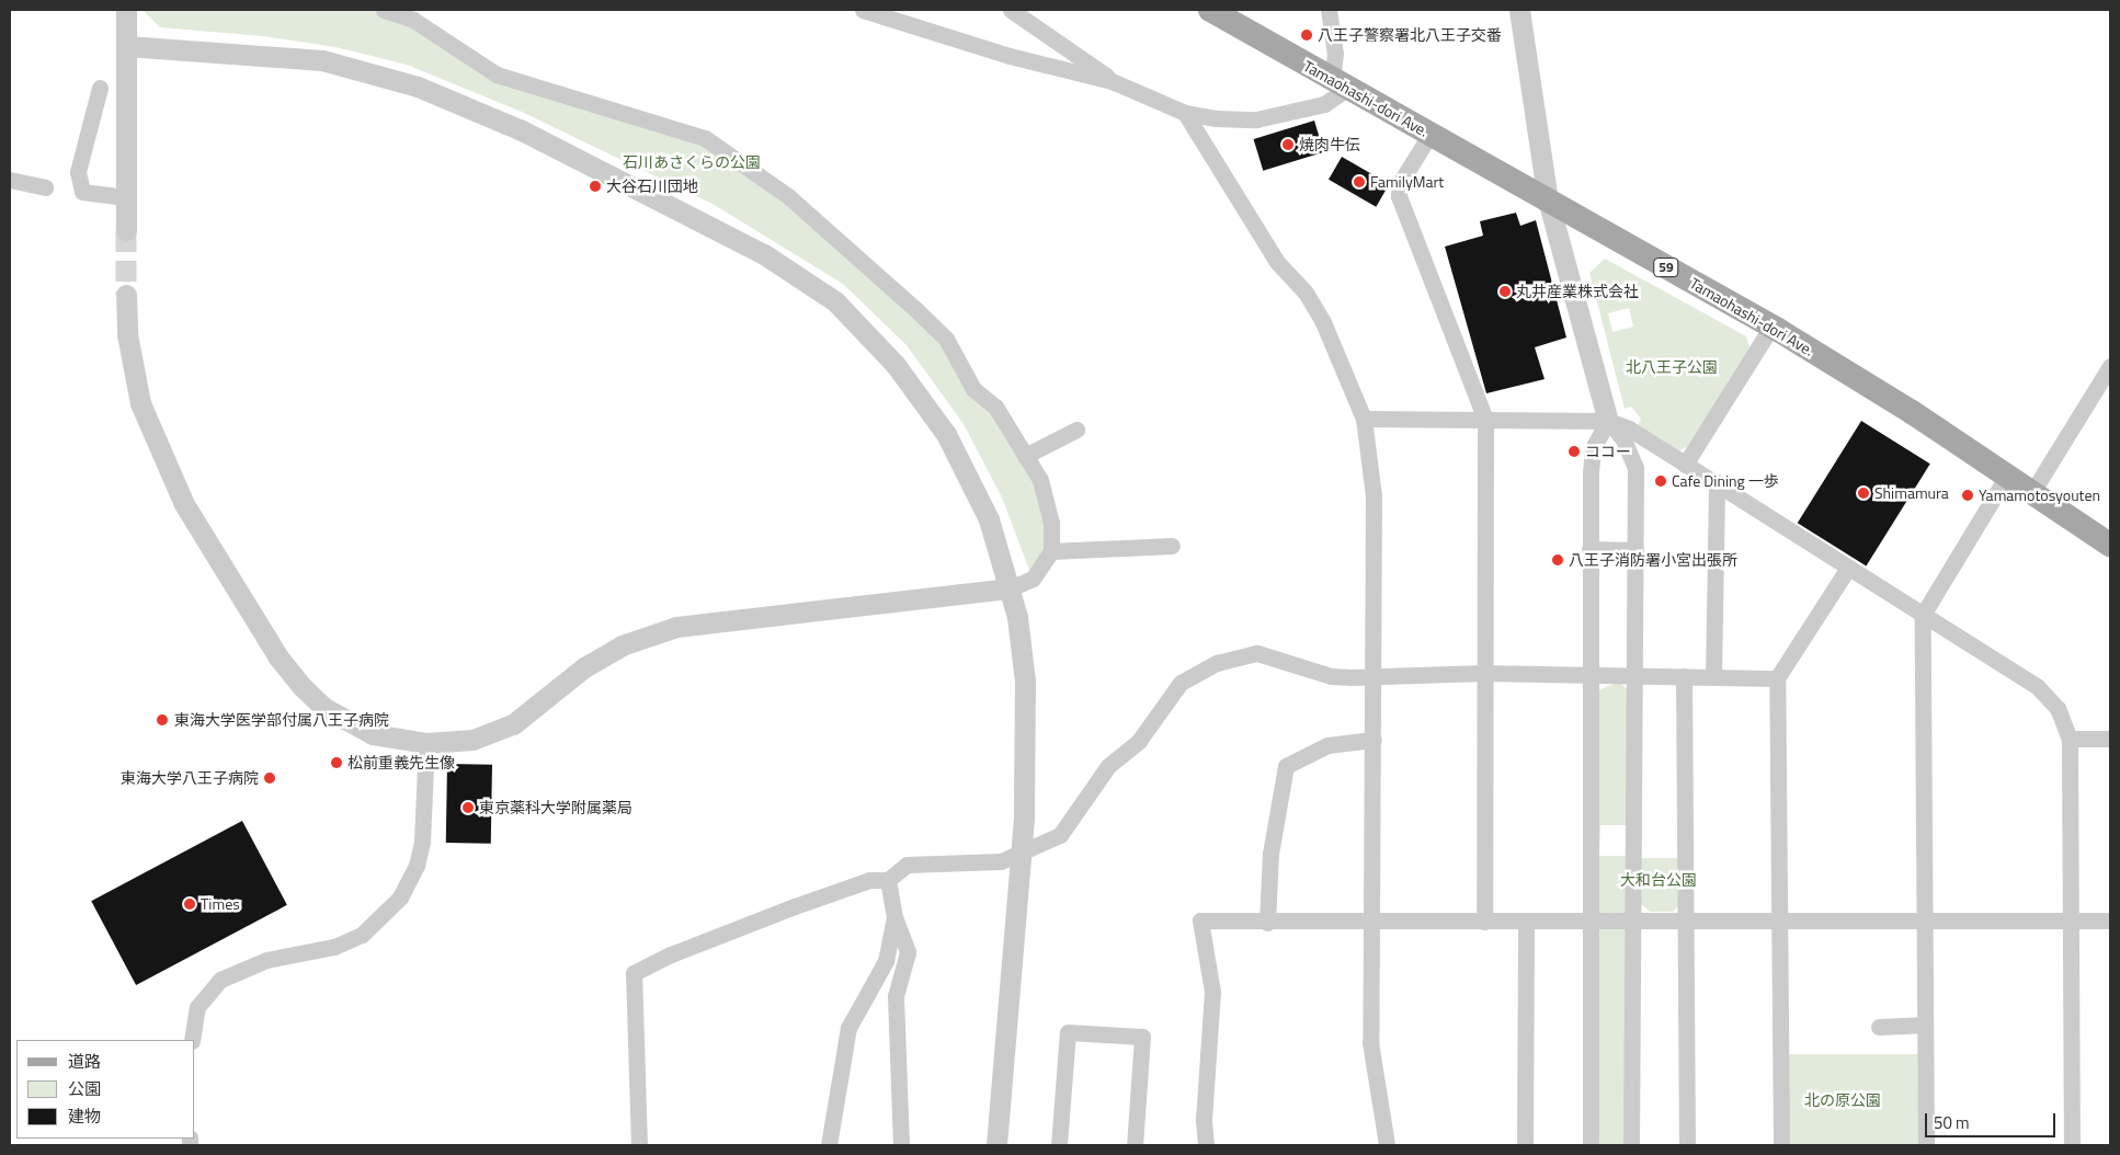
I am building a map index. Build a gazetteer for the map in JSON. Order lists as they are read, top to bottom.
{
  "streets": {
    "main road": ["Tamaohashi-dori Ave.", "59"]
  },
  "parks": [
    "石川あさくらの公園",
    "北八王子公園",
    "大和台公園",
    "北の原公園"
  ],
  "places": [
    "八王子警察署北八王子交番",
    "焼肉牛伝",
    "FamilyMart",
    "大谷石川団地",
    "丸井産業株式会社",
    "ココー",
    "Cafe Dining 一歩",
    "Shimamura",
    "Yamamotosyouten",
    "八王子消防署小宮出張所",
    "東海大学医学部付属八王子病院",
    "松前重義先生像",
    "東海大学八王子病院",
    "東京薬科大学附属薬局",
    "Times"
  ],
  "legend": ["道路", "公園", "建物"],
  "scale_bar": "50 m"
}
